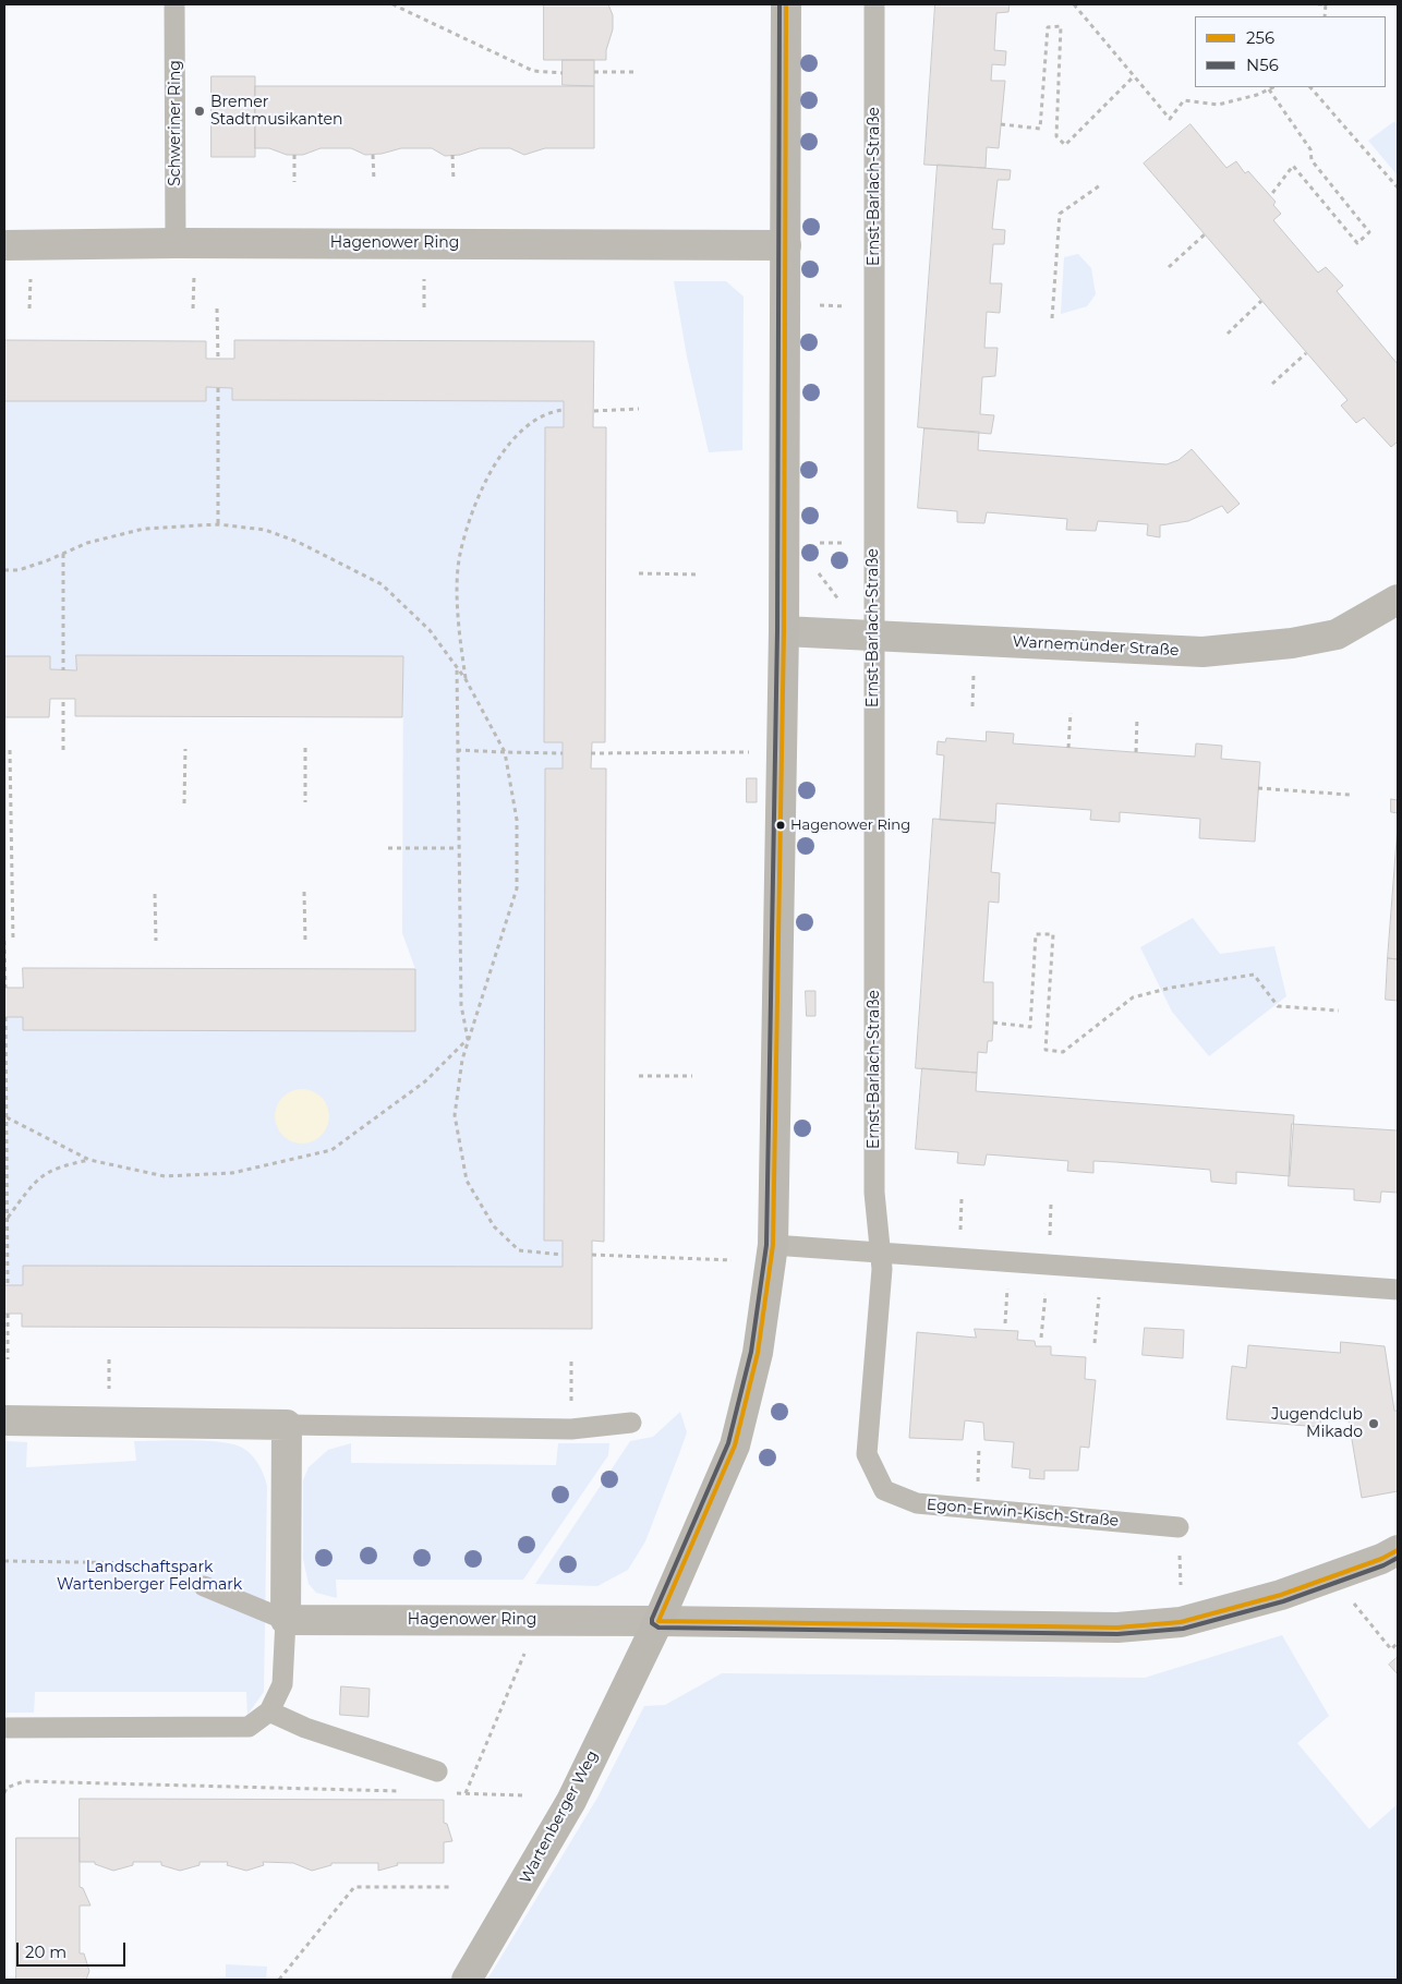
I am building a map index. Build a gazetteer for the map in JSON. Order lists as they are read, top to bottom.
{
  "streets": {
    "main road": ["Wartenberger Weg"],
    "street": ["Hagenower Ring", "Warnemünder Straße"],
    "lane": ["Schweriner Ring", "Ernst-Barlach-Straße", "Egon-Erwin-Kisch-Straße"]
  },
  "crossings": [
    ["Schweriner Ring", "Hagenower Ring"],
    ["Ernst-Barlach-Straße", "Warnemünder Straße"],
    ["Ernst-Barlach-Straße", "Egon-Erwin-Kisch-Straße"],
    ["Hagenower Ring", "Wartenberger Weg"]
  ],
  "parks": ["Landschaftspark Wartenberger Feldmark"],
  "places": ["Bremer Stadtmusikanten", "Hagenower Ring", "Jugendclub Mikado"],
  "lines": ["transit line 256", "transit line N56"],
  "legend": ["256", "N56"],
  "scale_bar": "20 m"
}
